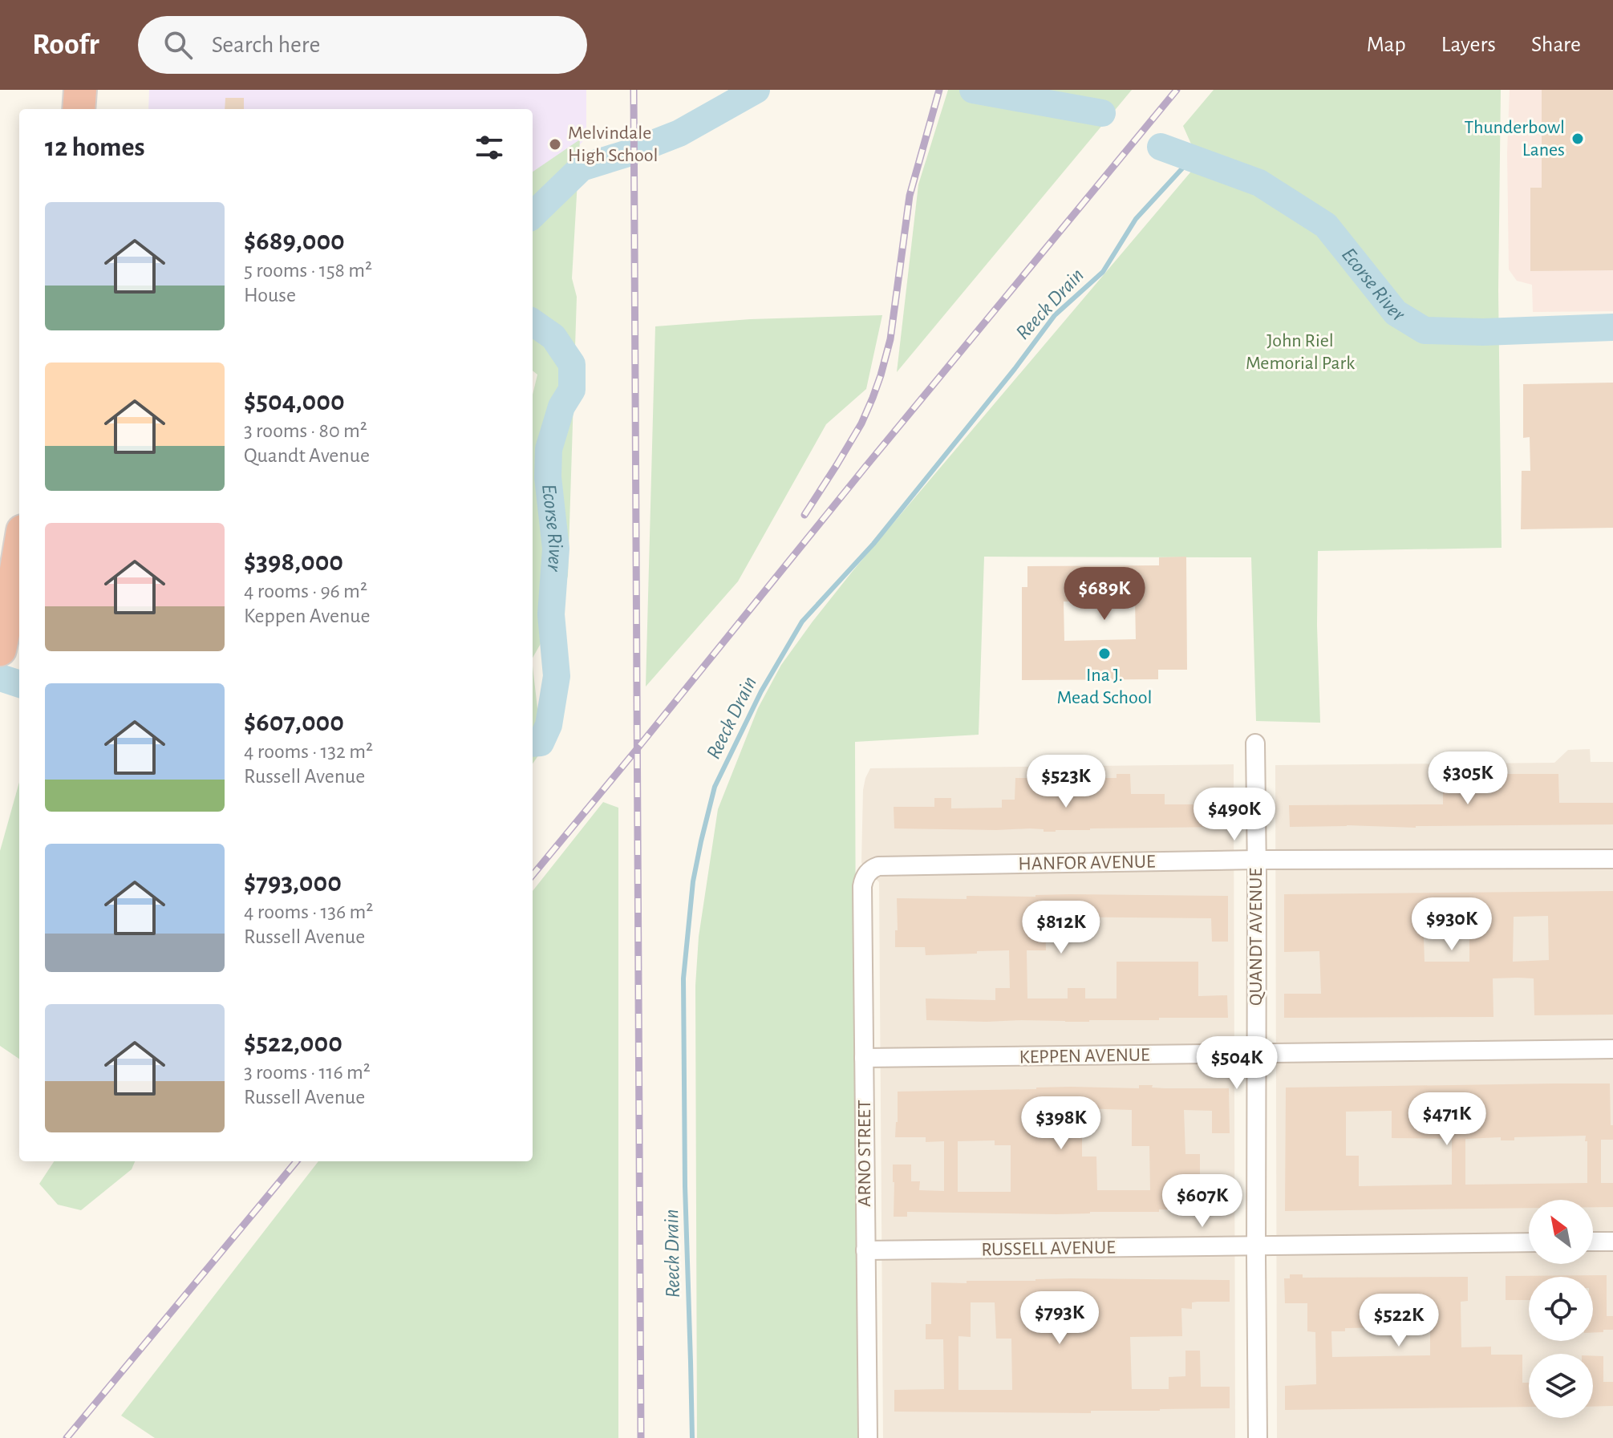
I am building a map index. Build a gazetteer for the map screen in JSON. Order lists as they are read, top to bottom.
{
  "streets": {
    "street": [
      "HANFOR AVENUE",
      "QUANDT AVENUE",
      "KEPPEN AVENUE",
      "ARNO STREET",
      "RUSSELL AVENUE"
    ]
  },
  "crossings": [
    ["HANFOR AVENUE", "QUANDT AVENUE"],
    ["HANFOR AVENUE", "ARNO STREET"],
    ["QUANDT AVENUE", "KEPPEN AVENUE"],
    ["QUANDT AVENUE", "RUSSELL AVENUE"],
    ["KEPPEN AVENUE", "ARNO STREET"],
    ["ARNO STREET", "RUSSELL AVENUE"]
  ],
  "water": ["Ecorse River", "Reeck Drain"],
  "parks": ["John Riel Memorial Park"],
  "places": ["Thunderbowl Lanes", "Melvindale High School", "Ina J. Mead School"],
  "north": "top left",
  "page": {
    "header": "Roofr",
    "search": "Search here",
    "nav": ["Map", "Layers", "Share"],
    "heading": "12 homes",
    "list": [
      {
        "name": "$689,000",
        "note": "5 rooms · 158 m² · House"
      },
      {
        "name": "$504,000",
        "note": "3 rooms · 80 m² · Quandt Avenue"
      },
      {
        "name": "$398,000",
        "note": "4 rooms · 96 m² · Keppen Avenue"
      },
      {
        "name": "$607,000",
        "note": "4 rooms · 132 m² · Russell Avenue"
      },
      {
        "name": "$793,000",
        "note": "4 rooms · 136 m² · Russell Avenue"
      },
      {
        "name": "$522,000",
        "note": "3 rooms · 116 m² · Russell Avenue"
      }
    ],
    "price": [
      "$689K",
      "$305K",
      "$523K",
      "$490K",
      "$930K",
      "$812K",
      "$504K",
      "$471K",
      "$398K",
      "$607K",
      "$793K",
      "$522K"
    ]
  }
}
